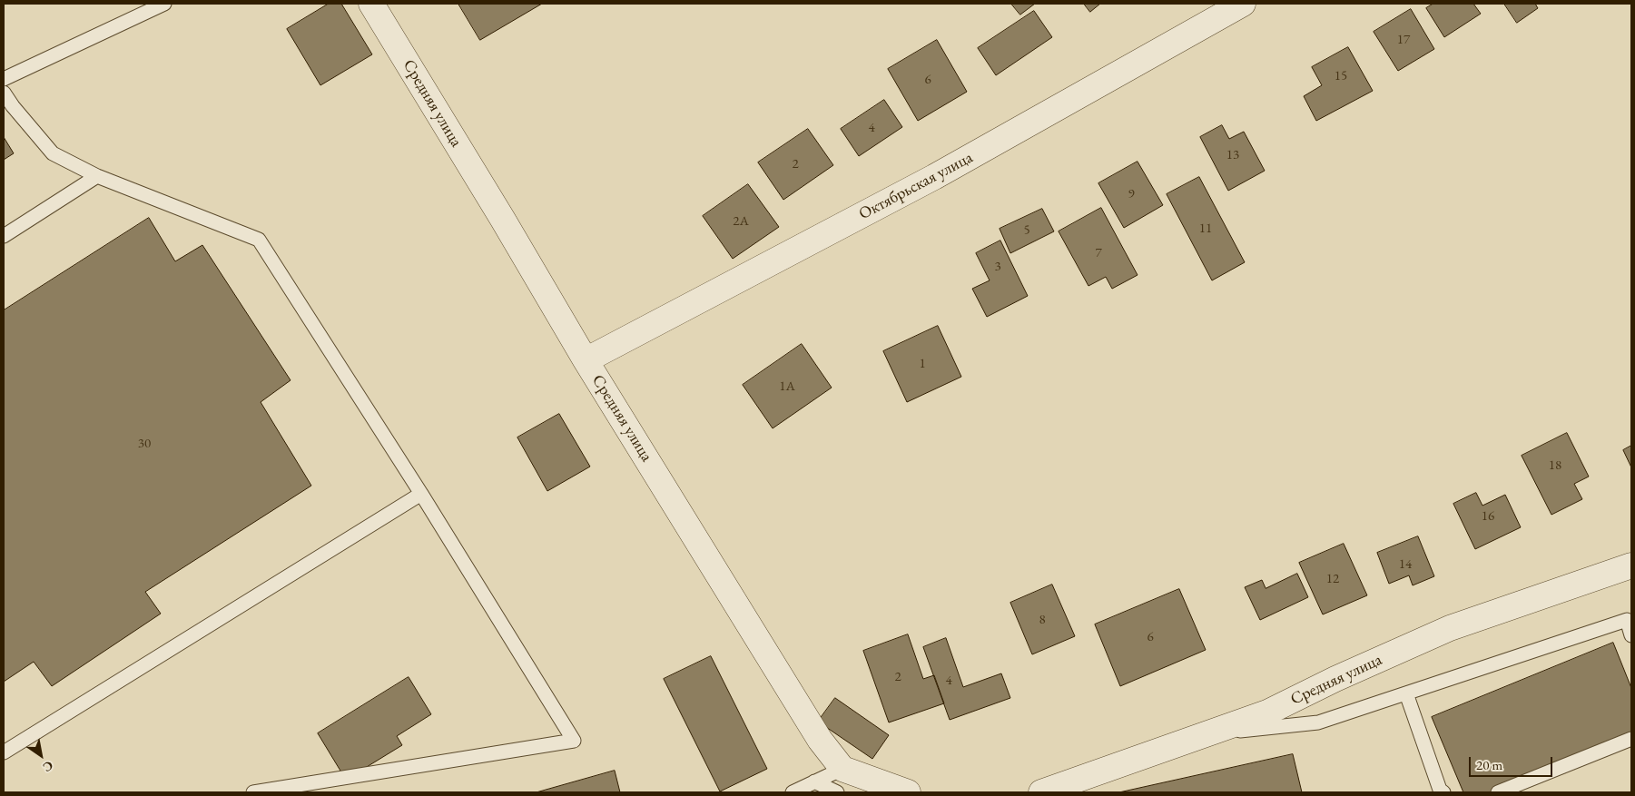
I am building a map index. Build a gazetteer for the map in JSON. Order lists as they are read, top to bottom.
{
  "streets": {
    "street": ["Средняя улица", "Октябрьская улица"]
  },
  "crossings": [
    ["Средняя улица", "Октябрьская улица"]
  ],
  "house_numbers": [
    "17",
    "15",
    "6",
    "4",
    "13",
    "2",
    "9",
    "2А",
    "11",
    "5",
    "7",
    "3",
    "1",
    "1А",
    "30",
    "18",
    "16",
    "14",
    "12",
    "8",
    "6",
    "2",
    "4"
  ],
  "scale_bar": "20 m",
  "north": "bottom right"
}
